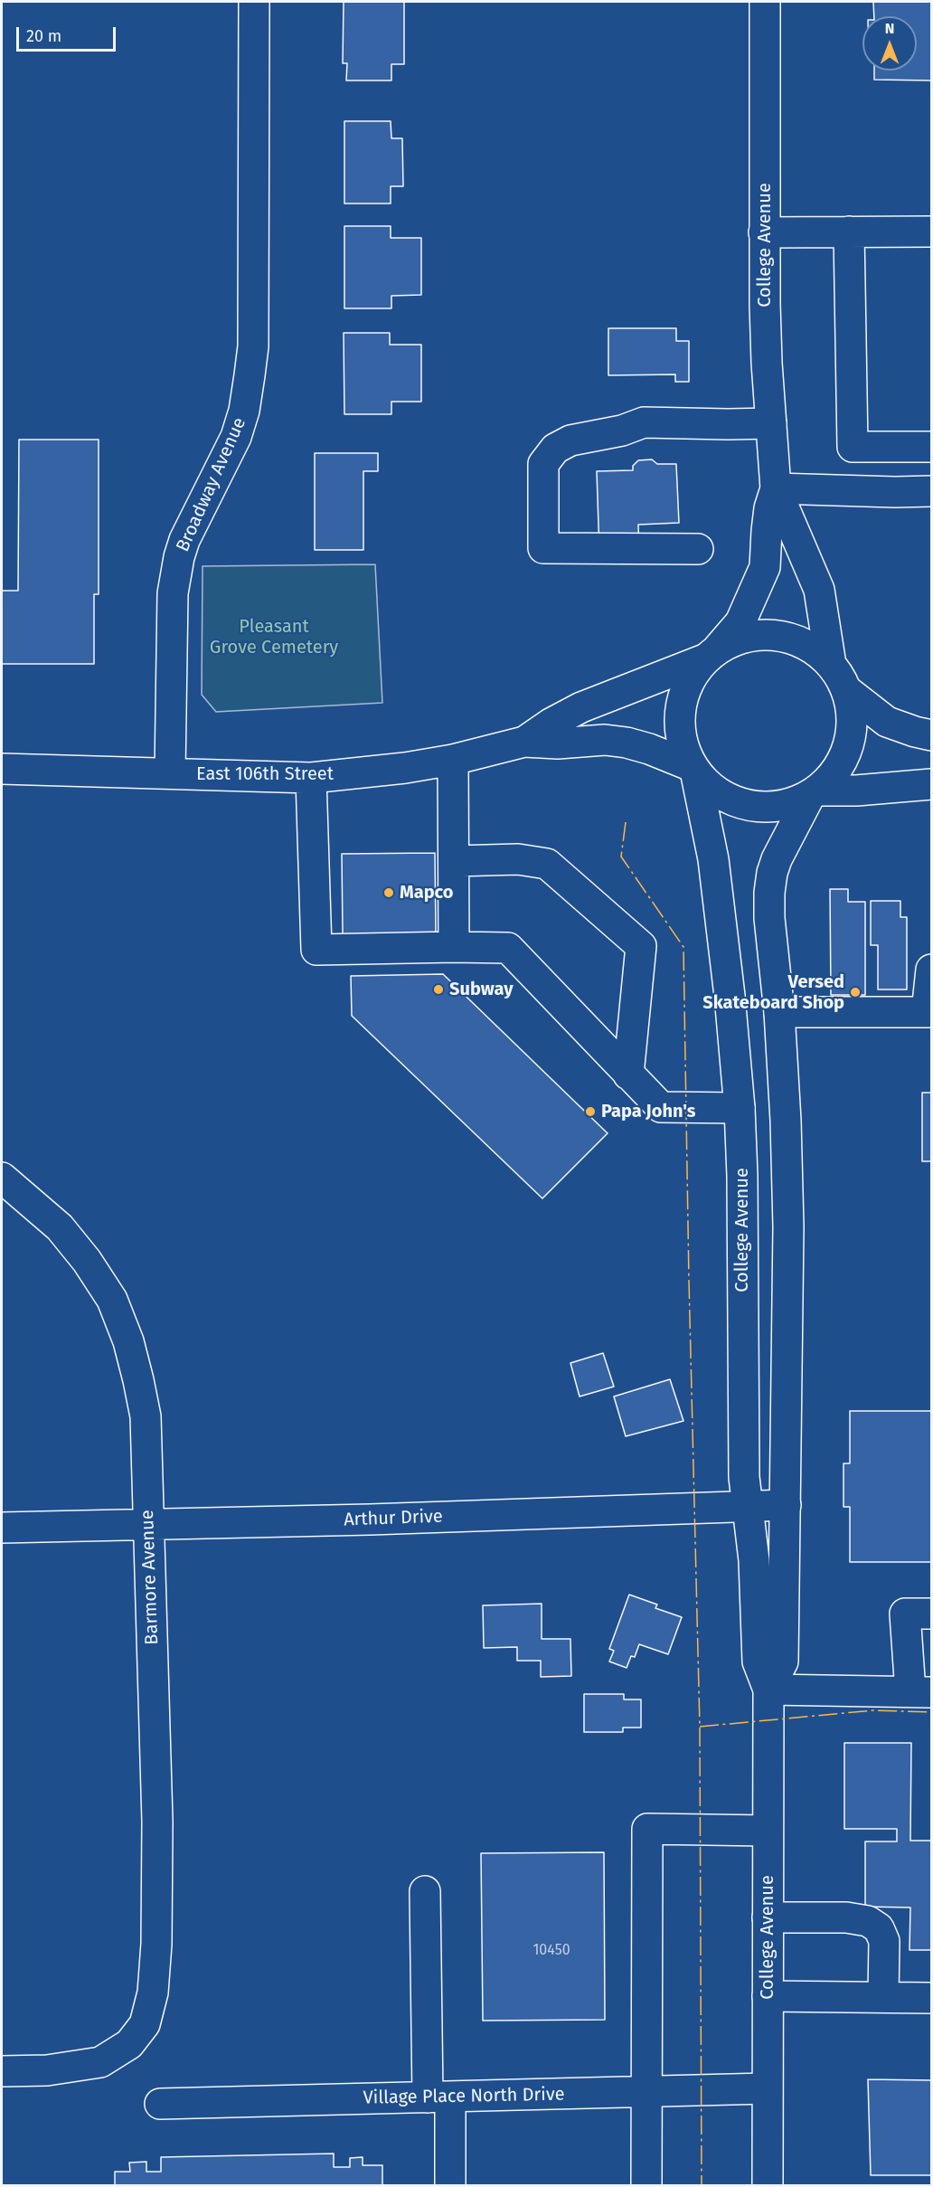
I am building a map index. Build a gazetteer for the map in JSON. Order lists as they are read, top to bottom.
{
  "streets": {
    "street": [
      "College Avenue",
      "Broadway Avenue",
      "East 106th Street",
      "Arthur Drive",
      "Barmore Avenue",
      "Village Place North Drive"
    ]
  },
  "crossings": [
    ["College Avenue", "East 106th Street"],
    ["College Avenue", "Arthur Drive"],
    ["College Avenue", "Village Place North Drive"],
    ["Broadway Avenue", "East 106th Street"],
    ["Arthur Drive", "Barmore Avenue"]
  ],
  "parks": ["Pleasant Grove Cemetery"],
  "places": [
    "Mapco",
    "Subway",
    "Versed Skateboard Shop",
    "Papa John's"
  ],
  "house_numbers": ["10450"],
  "scale_bar": "20 m",
  "north": "top"
}
